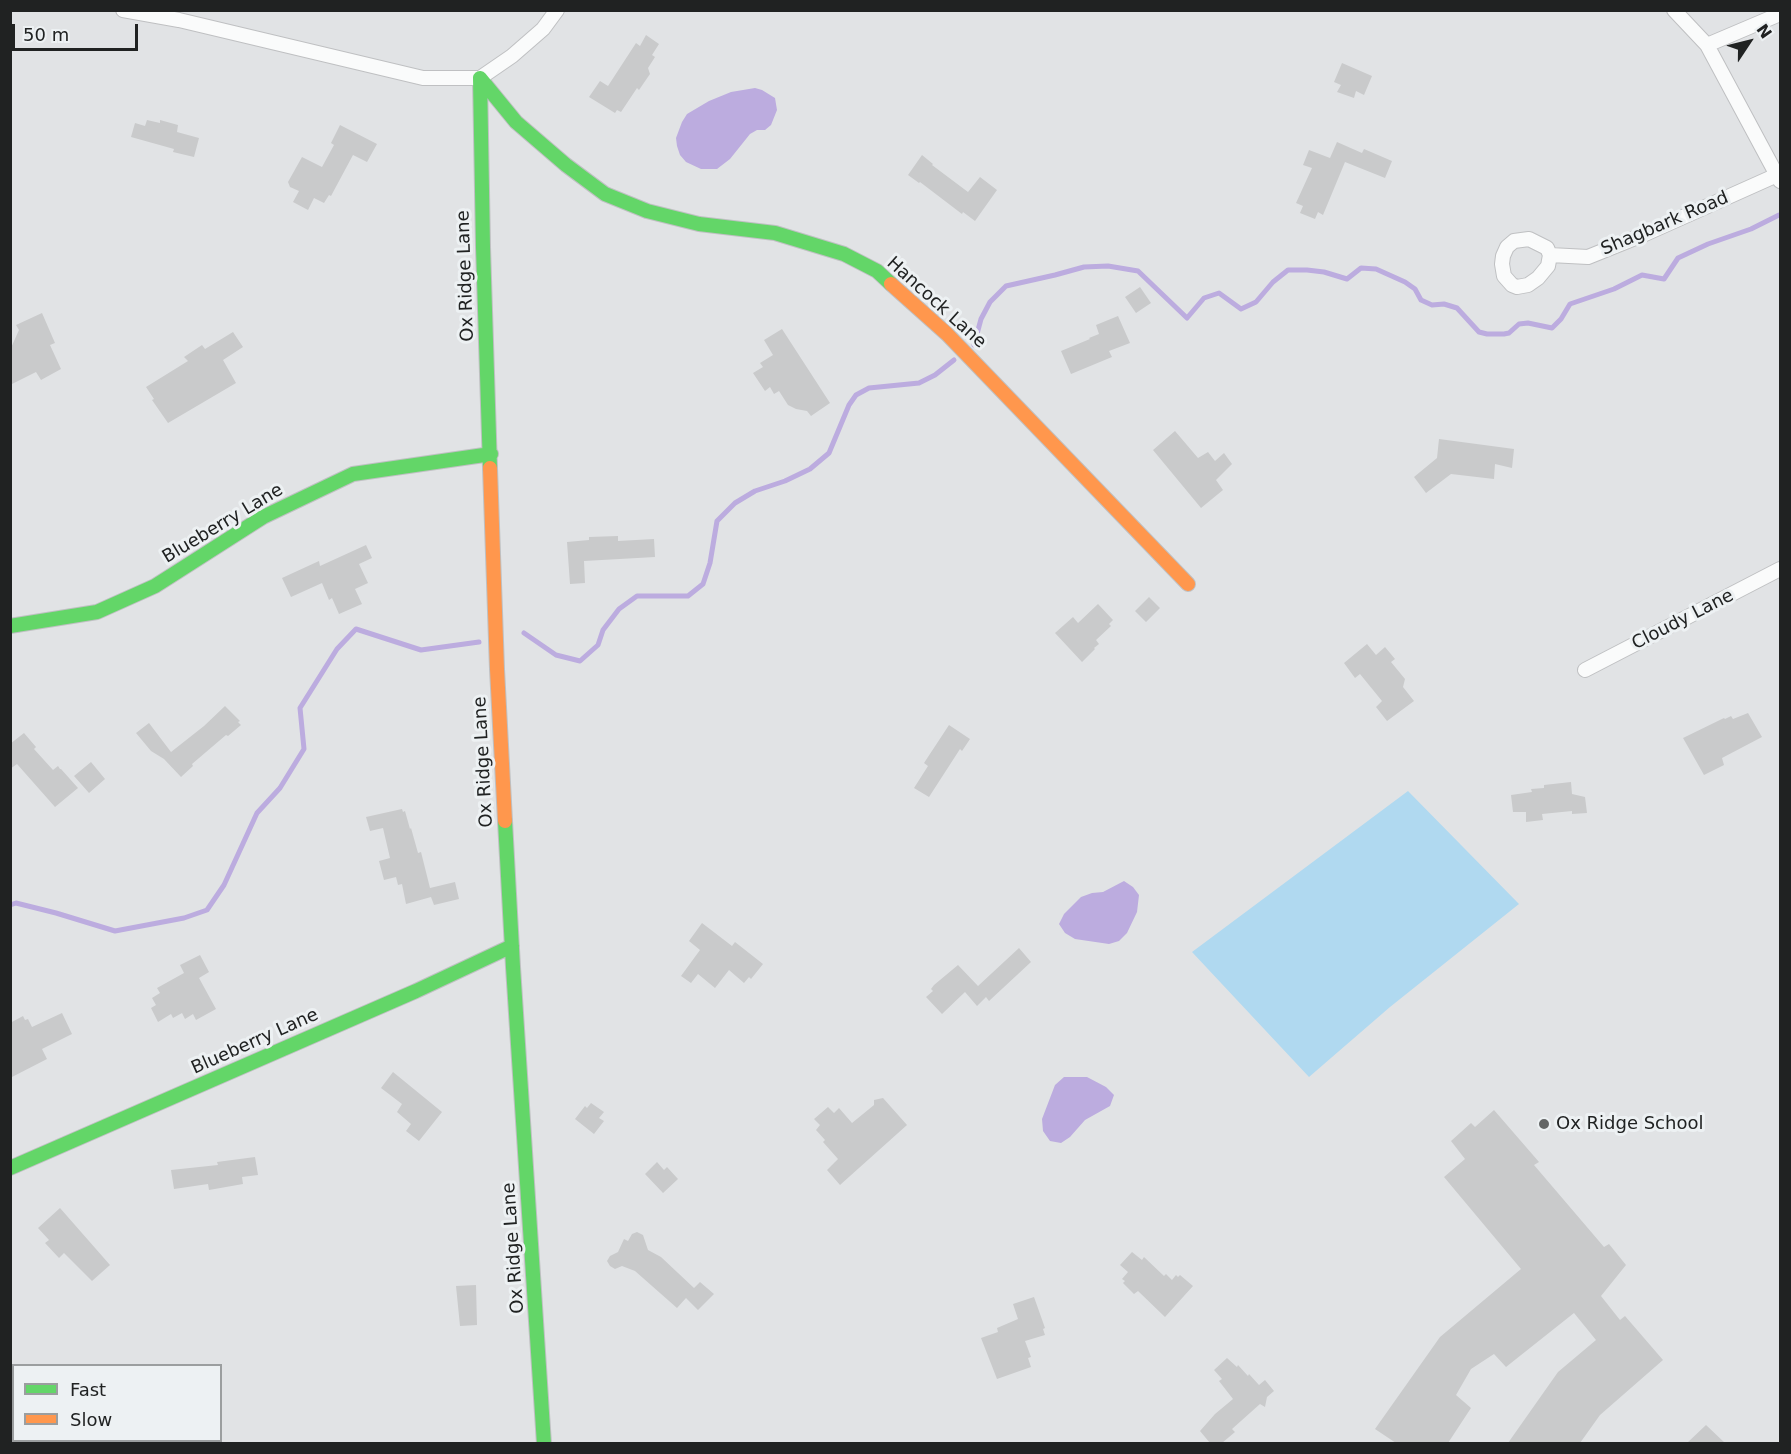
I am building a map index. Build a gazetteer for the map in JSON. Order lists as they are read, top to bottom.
{
  "streets": {
    "street": [
      "Shagbark Road",
      "Ox Ridge Lane",
      "Hancock Lane",
      "Blueberry Lane",
      "Cloudy Lane"
    ]
  },
  "crossings": [
    ["Ox Ridge Lane", "Hancock Lane"],
    ["Ox Ridge Lane", "Blueberry Lane"]
  ],
  "places": ["Ox Ridge School"],
  "legend": ["Fast", "Slow"],
  "scale_bar": "50 m",
  "north": "top right"
}
